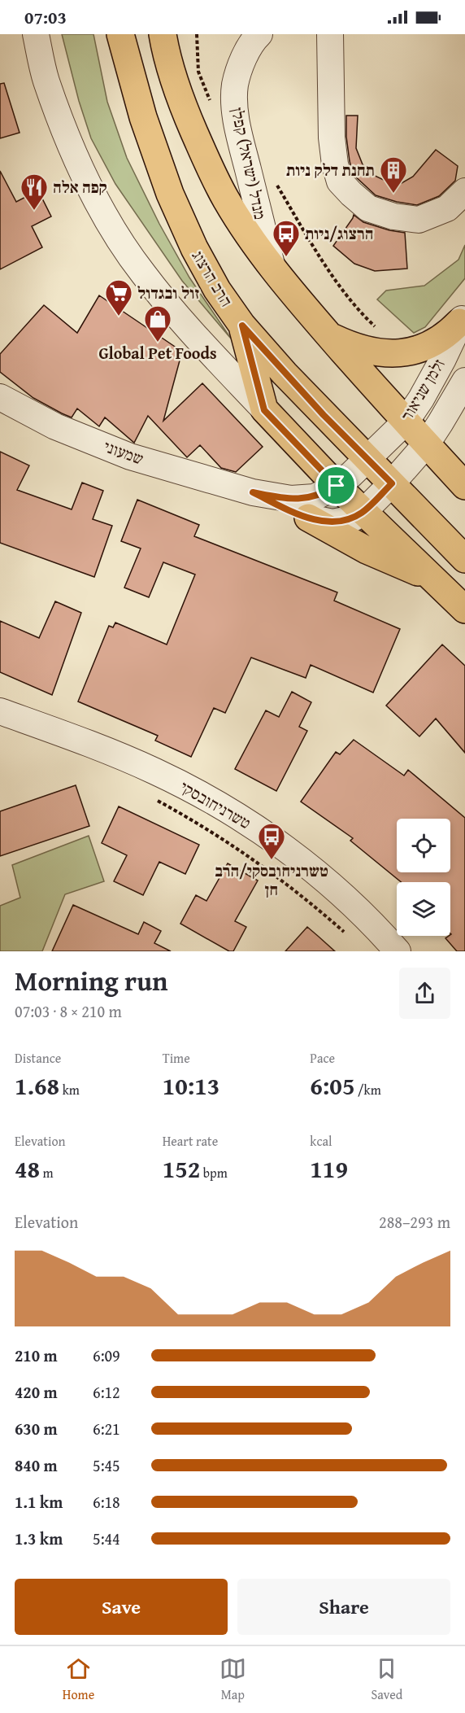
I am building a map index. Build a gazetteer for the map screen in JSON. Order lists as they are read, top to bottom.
{
  "streets": {
    "main road": ["הרב הרצוג"],
    "street": [
      "מנדל (ישראל) קפלן",
      "זלמן שניאור",
      "שמעוני",
      "טשרניחובסקי"
    ]
  },
  "crossings": [
    ["הרב הרצוג", "זלמן שניאור"],
    ["הרב הרצוג", "שמעוני"],
    ["זלמן שניאור", "שמעוני"]
  ],
  "places": {
    "building": ["תחנת דלק ניות"],
    "restaurant": ["קפה אלה"],
    "bus stop": ["הרצוג/ניות", "טשרניחובסקי/הרב חן"],
    "supermarket": ["זול ובגדול"],
    "shop": ["Global Pet Foods"]
  },
  "page": {
    "status": "07:03",
    "heading": ["Morning run", "07:03 · 8 × 210 m"],
    "stats": [
      ["Distance", "1.68 km"],
      ["Time", "10:13"],
      ["Pace", "6:05 /km"],
      ["Elevation", "48 m"],
      ["Heart rate", "152 bpm"],
      ["kcal", "119"]
    ],
    "chart": ["Elevation", "288–293 m"],
    "list": [
      {
        "name": "210 m",
        "note": "6:09"
      },
      {
        "name": "420 m",
        "note": "6:12"
      },
      {
        "name": "630 m",
        "note": "6:21"
      },
      {
        "name": "840 m",
        "note": "5:45"
      },
      {
        "name": "1.1 km",
        "note": "6:18"
      },
      {
        "name": "1.3 km",
        "note": "5:44"
      }
    ],
    "buttons": ["Save", "Share"],
    "tabs": ["Home", "Map", "Saved"]
  }
}
